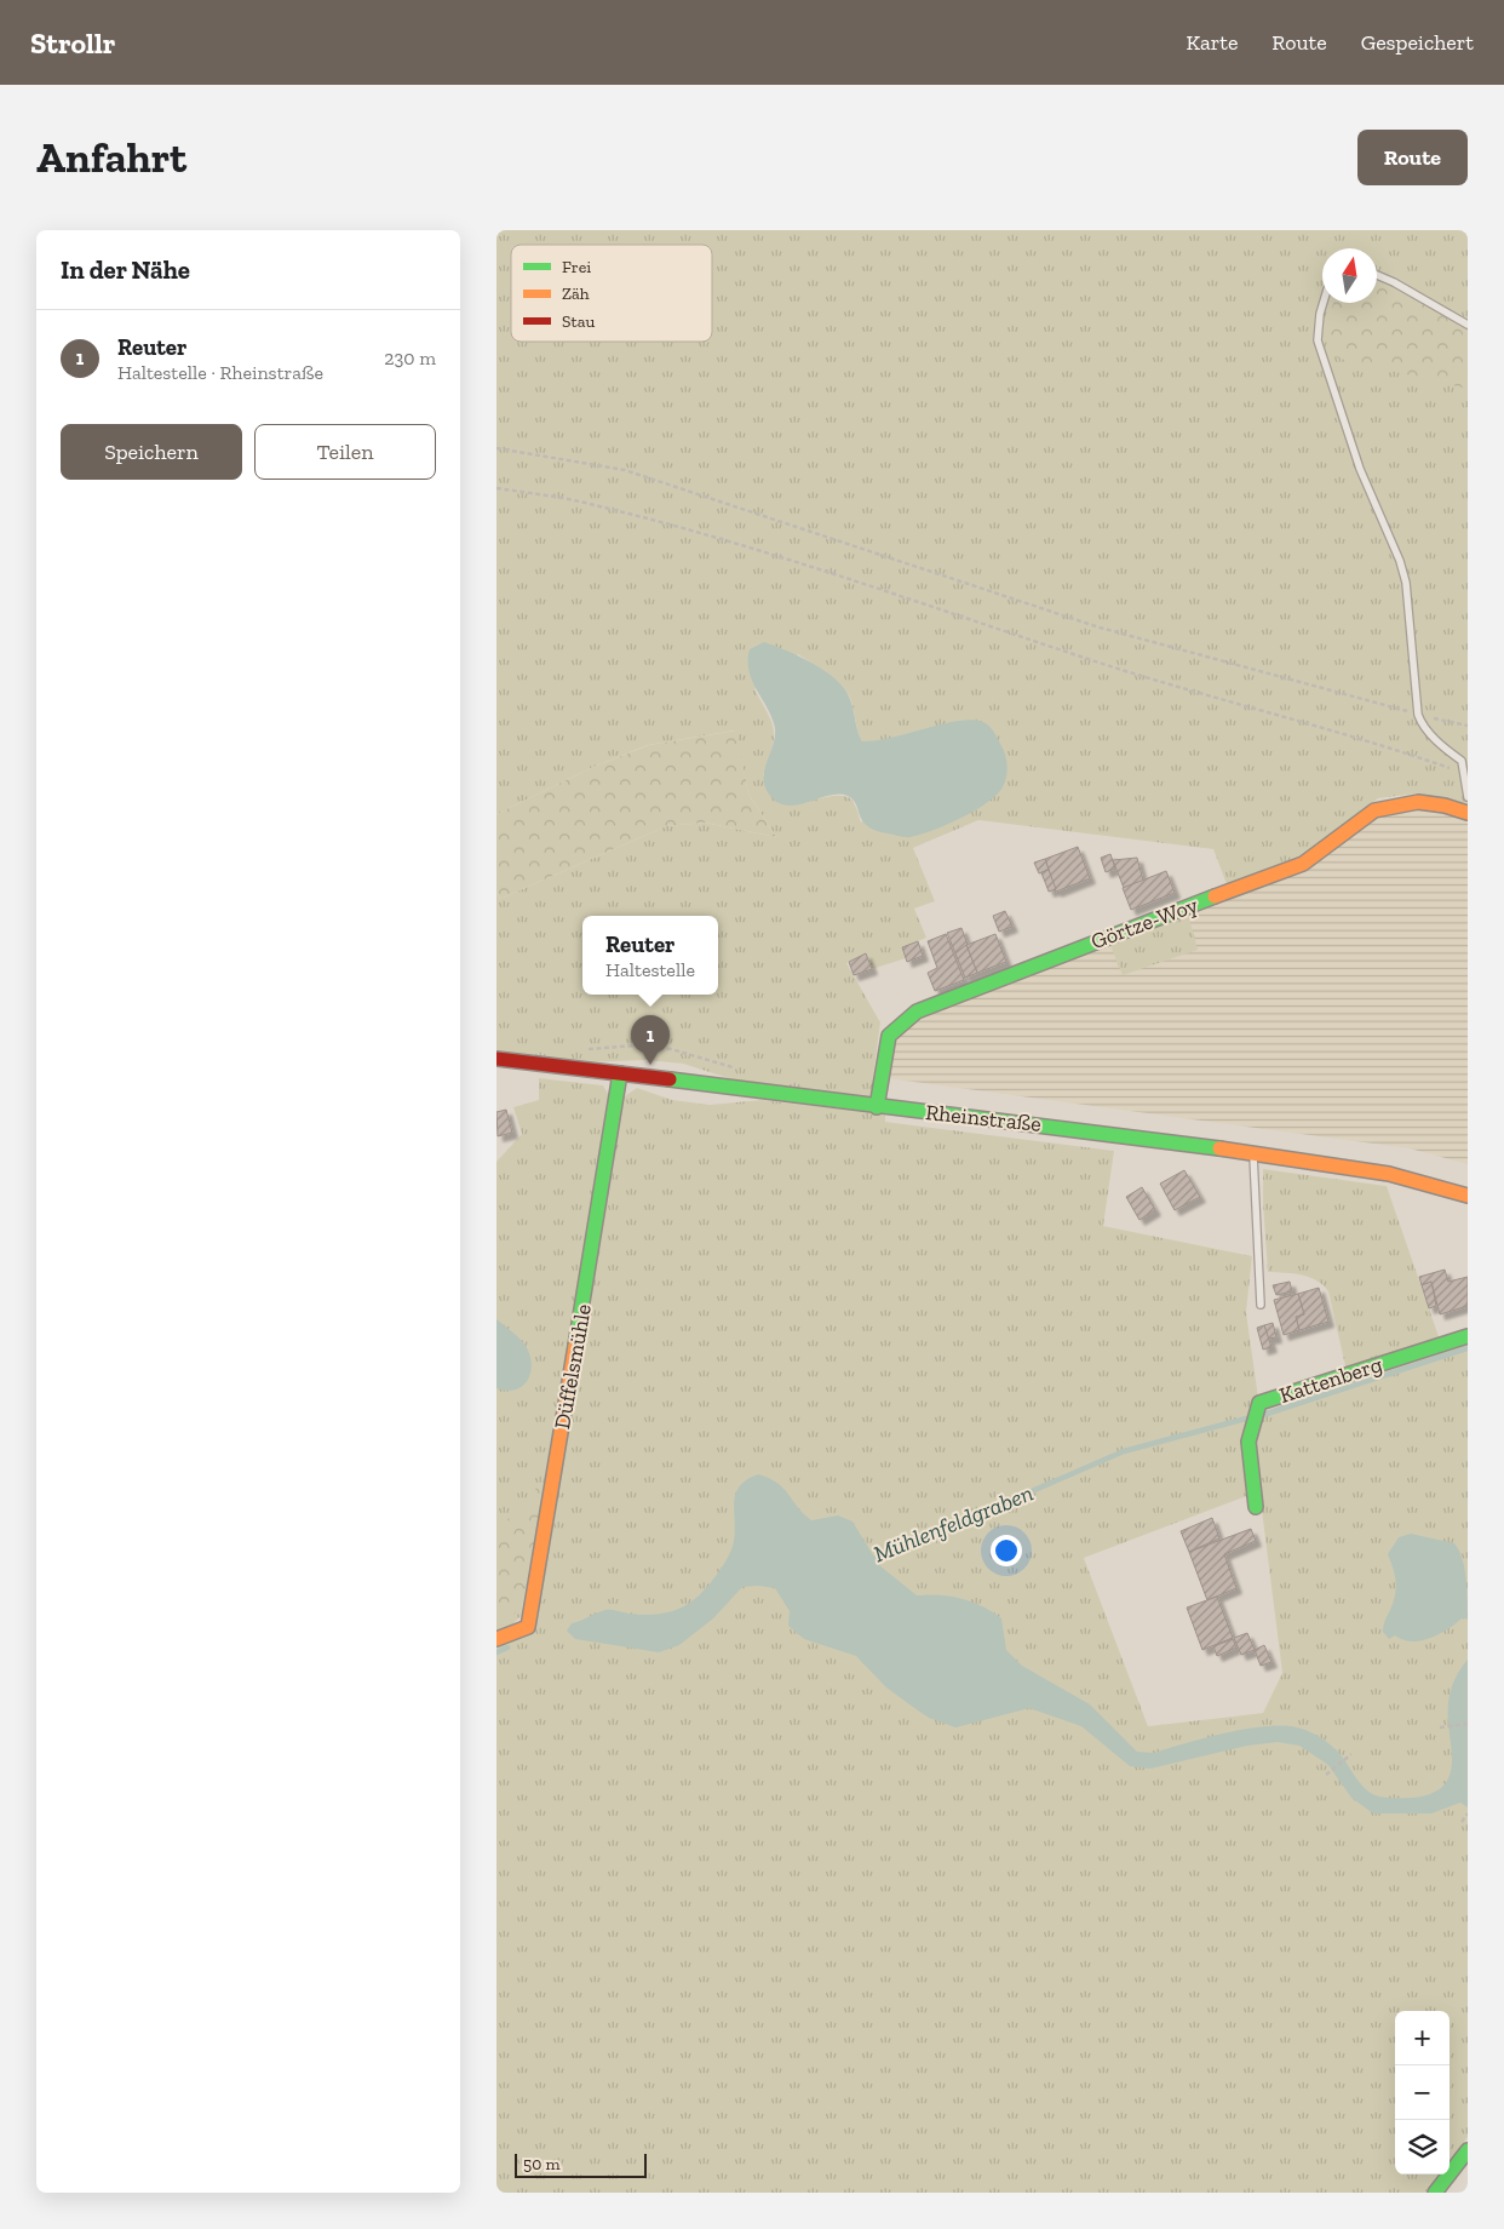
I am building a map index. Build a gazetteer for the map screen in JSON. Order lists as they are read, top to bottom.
{
  "streets": {
    "street": [
      "Görtze-Woy",
      "Rheinstraße",
      "Düffelsmühle",
      "Kattenberg"
    ]
  },
  "crossings": [
    ["Görtze-Woy", "Rheinstraße"],
    ["Rheinstraße", "Düffelsmühle"]
  ],
  "water": ["Mühlenfeldgraben"],
  "legend": ["Frei", "Zäh", "Stau"],
  "scale_bar": "50 m",
  "north": "top",
  "page": {
    "header": "Strollr",
    "nav": ["Karte", "Route", "Gespeichert"],
    "buttons": [
      "Route",
      ["Speichern", "Teilen"]
    ],
    "title": "Anfahrt",
    "heading": "In der Nähe",
    "list": [
      {
        "mark": "1",
        "name": "Reuter",
        "note": "Haltestelle · Rheinstraße",
        "value": "230 m"
      }
    ],
    "popup": ["Reuter", "Haltestelle"],
    "pins": "1",
    "map_buttons": ["+", "−"],
    "scale": "50 m"
  }
}
